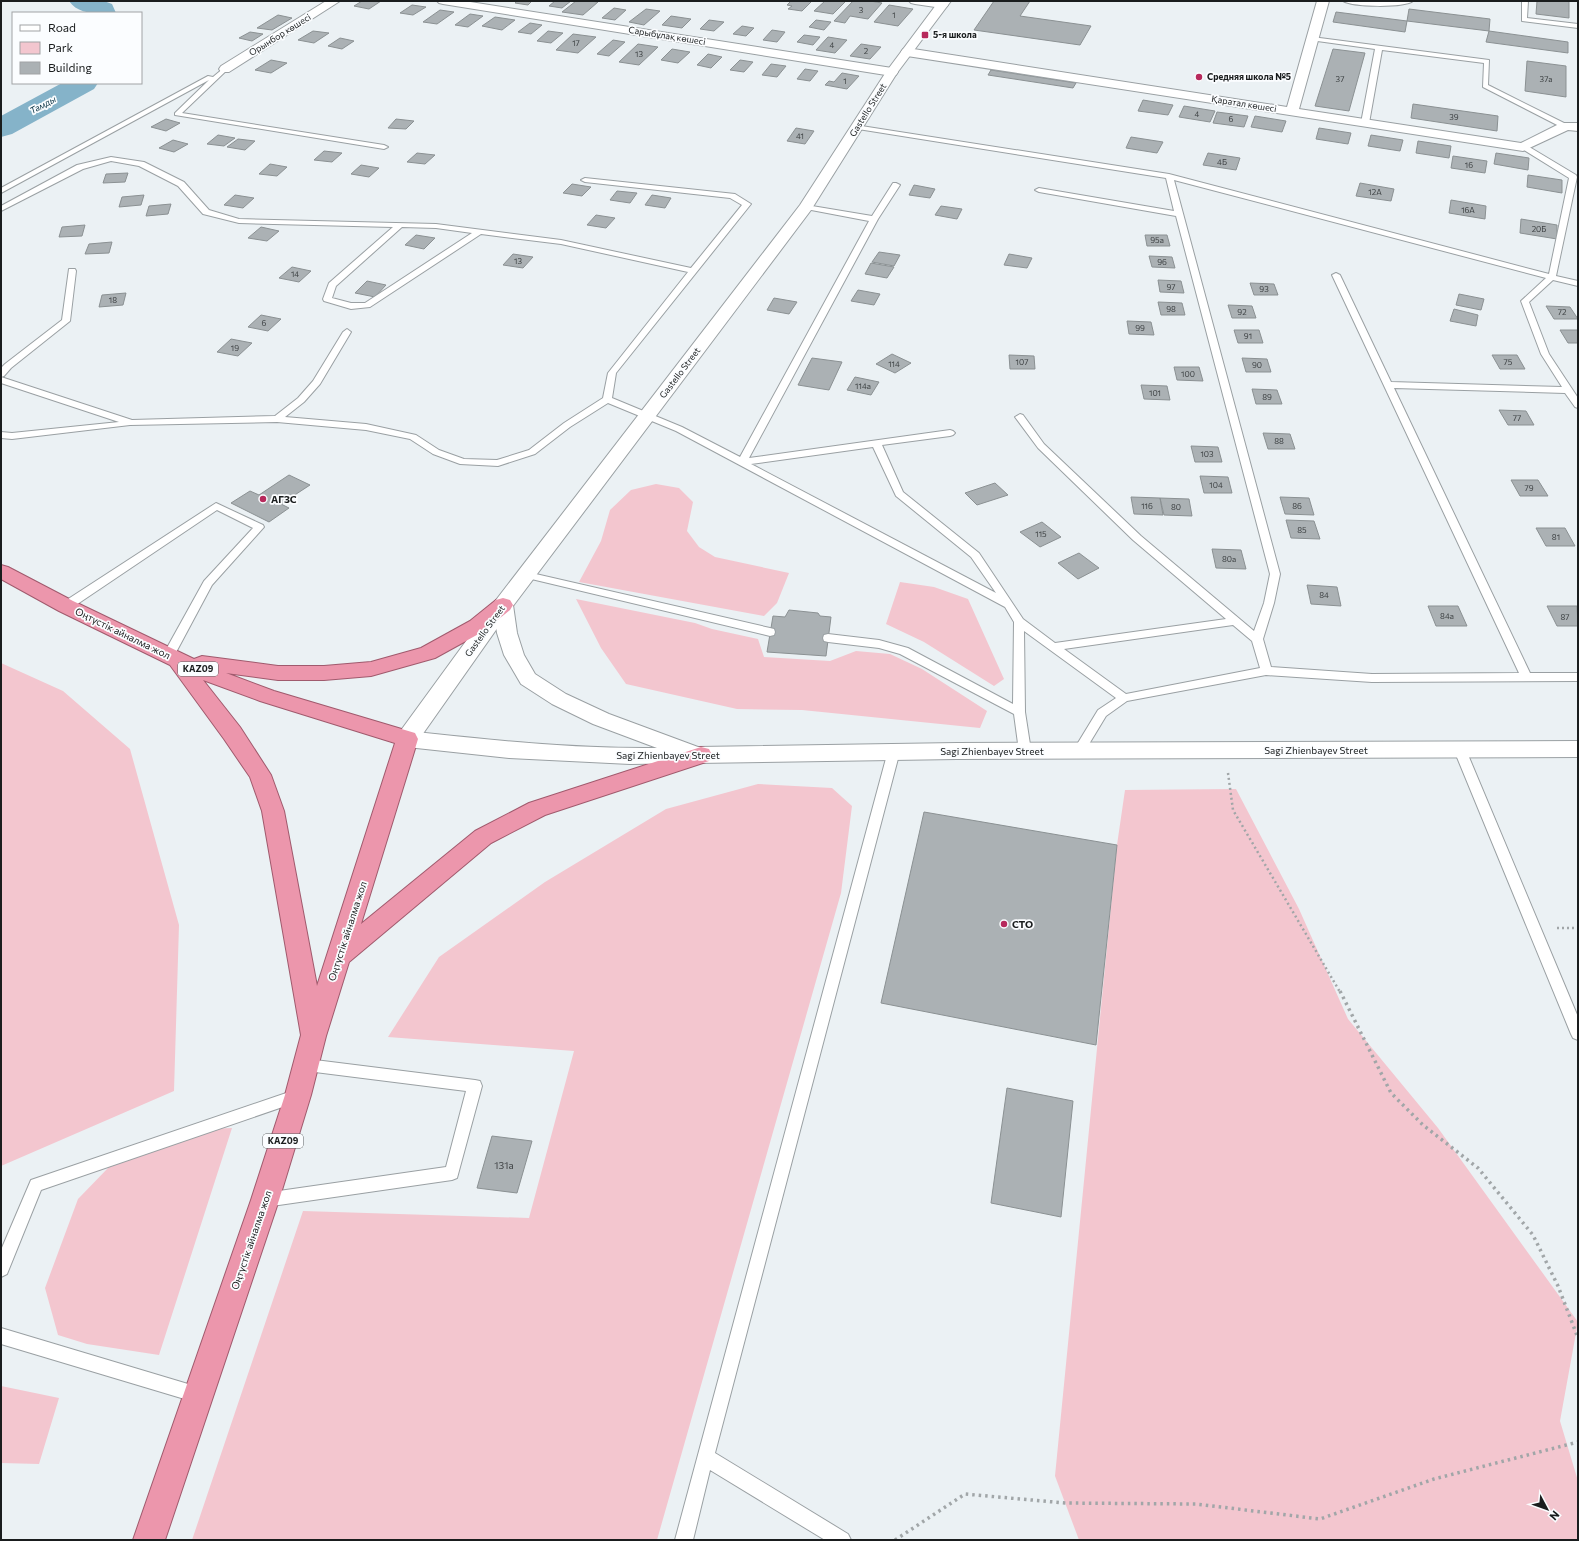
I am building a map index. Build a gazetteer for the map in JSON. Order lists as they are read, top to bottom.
{
  "streets": {
    "highway": ["Оңтүстік айналма жол", "KAZ09"],
    "street": [
      "Орынбор көшесі",
      "Сарыбұлақ көшесі",
      "Қаратал көшесі",
      "Gastello Street",
      "Sagi Zhienbayev Street"
    ]
  },
  "crossings": [
    ["Сарыбұлақ көшесі", "Gastello Street"],
    ["Қаратал көшесі", "Gastello Street"],
    ["Gastello Street", "Оңтүстік айналма жол"],
    ["Gastello Street", "Sagi Zhienbayev Street"],
    ["Оңтүстік айналма жол", "KAZ09"],
    ["Оңтүстік айналма жол", "Sagi Zhienbayev Street"]
  ],
  "water": ["Тамды"],
  "places": {
    "transit": ["5-я школа"],
    "other": ["Средняя школа №5", "АГЗС", "СТО"]
  },
  "house_numbers": [
    "3",
    "1",
    "17",
    "4",
    "2",
    "13",
    "37",
    "37а",
    "1",
    "4",
    "39",
    "6",
    "41",
    "4Б",
    "16",
    "12А",
    "16А",
    "20Б",
    "95а",
    "13",
    "96",
    "14",
    "97",
    "93",
    "18",
    "98",
    "92",
    "72",
    "6",
    "99",
    "91",
    "19",
    "107",
    "75",
    "114",
    "90",
    "100",
    "114а",
    "101",
    "89",
    "77",
    "88",
    "103",
    "104",
    "79",
    "116",
    "86",
    "80",
    "85",
    "115",
    "81",
    "80а",
    "84",
    "84а",
    "87",
    "131а"
  ],
  "legend": ["Road", "Park", "Building"],
  "north": "bottom right"
}
